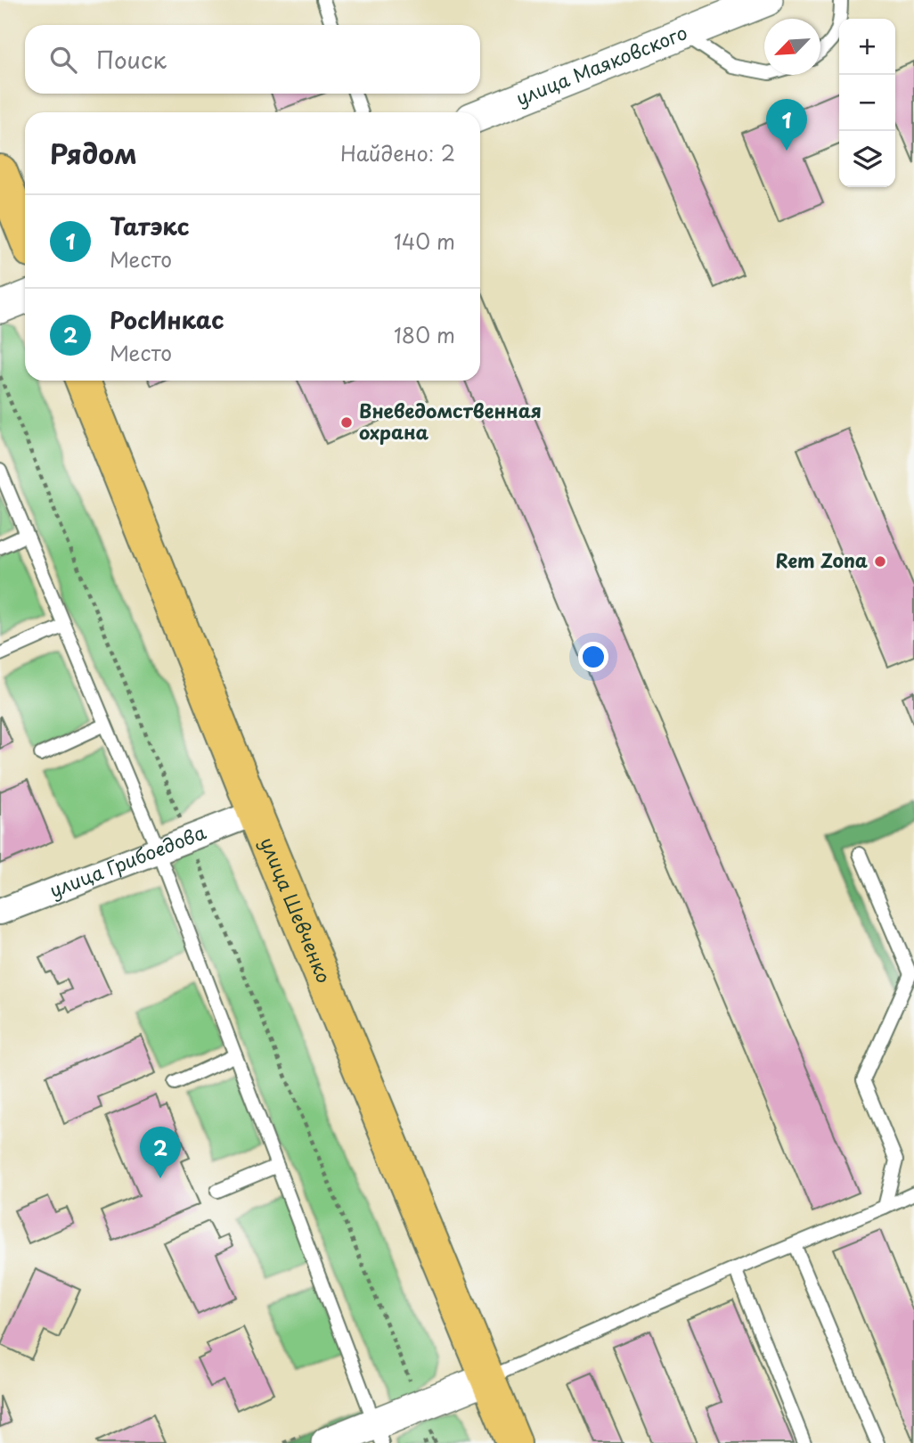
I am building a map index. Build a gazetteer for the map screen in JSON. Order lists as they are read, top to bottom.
{
  "streets": {
    "main road": ["улица Шевченко"],
    "street": ["улица Маяковского", "улица Грибоедова"]
  },
  "crossings": [
    ["улица Грибоедова", "улица Шевченко"]
  ],
  "places": ["Вневедомственная охрана", "Rem Zona"],
  "north": "bottom left",
  "page": {
    "map_buttons": ["+", "−"],
    "search": "Поиск",
    "pins": ["1", "2"],
    "heading": ["Рядом", "Найдено: 2"],
    "list": [
      {
        "mark": "1",
        "name": "Татэкс",
        "note": "Место",
        "value": "140 m"
      },
      {
        "mark": "2",
        "name": "РосИнкас",
        "note": "Место",
        "value": "180 m"
      }
    ]
  }
}
